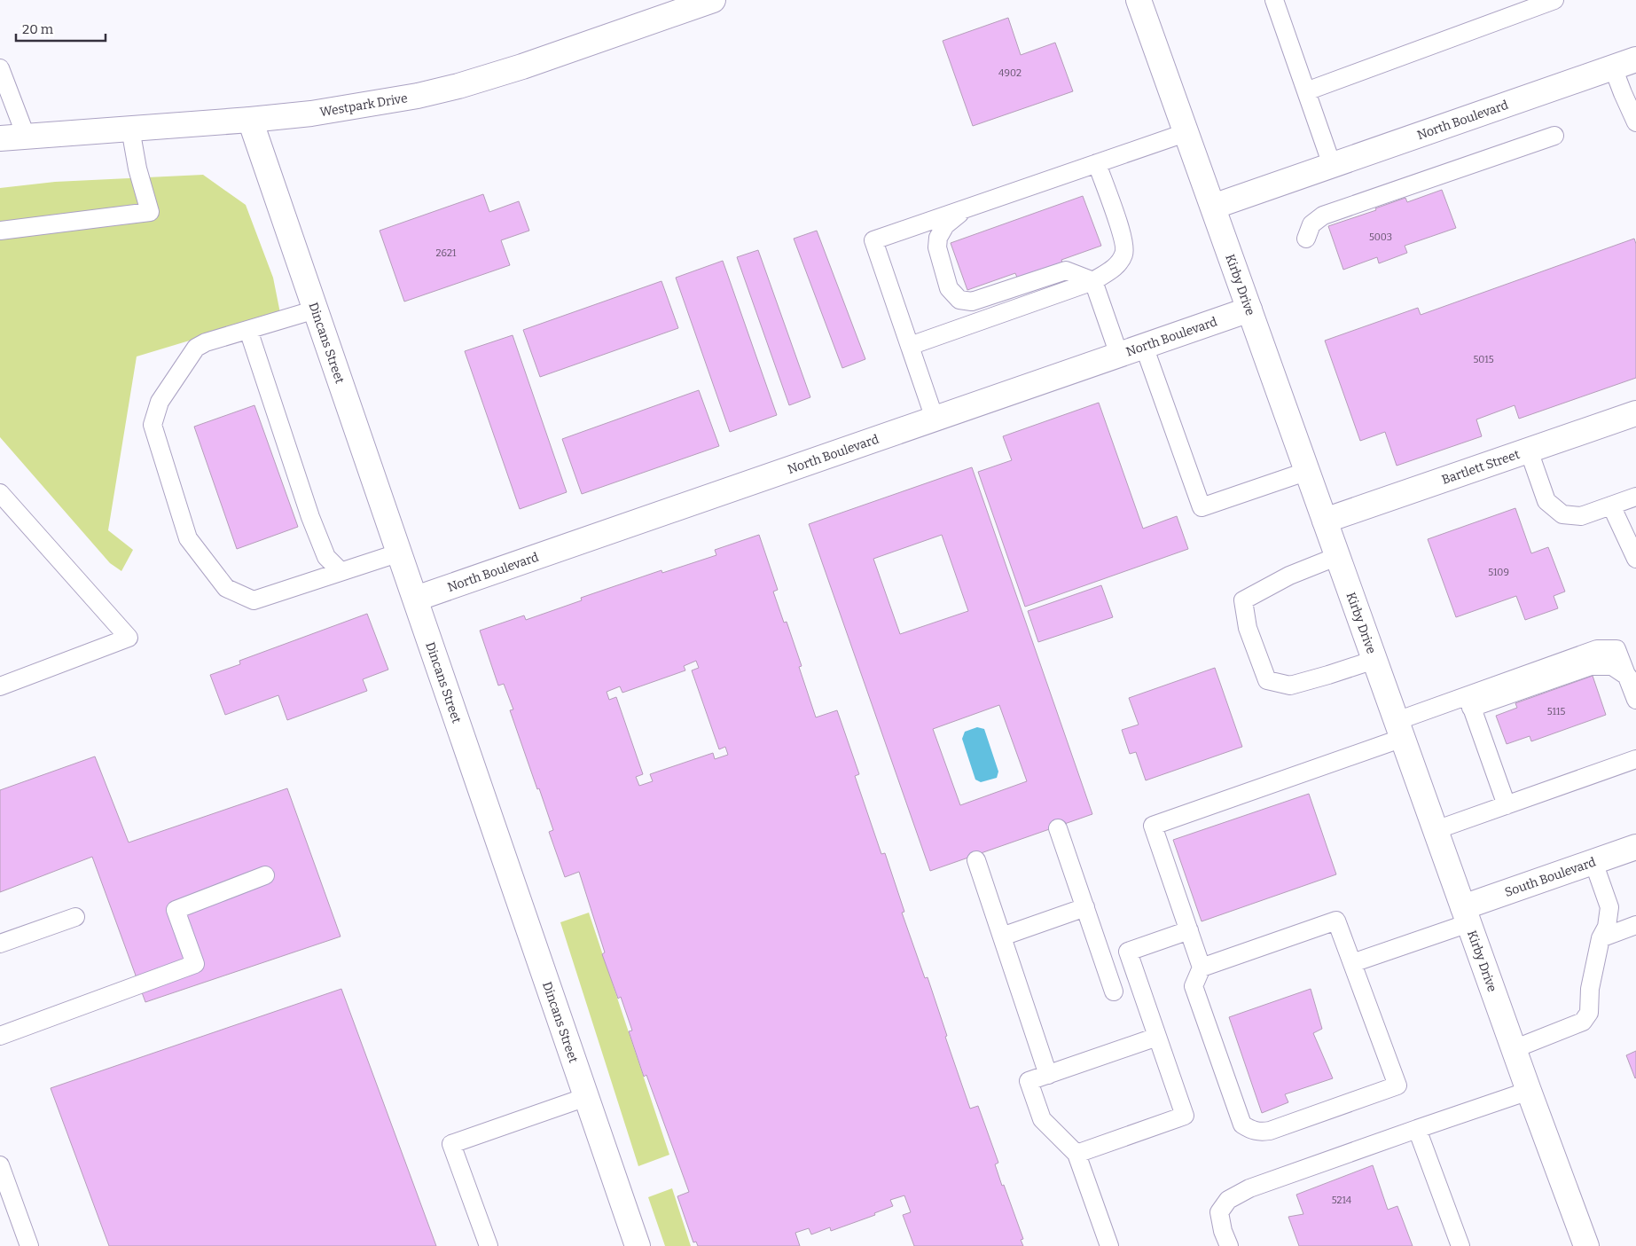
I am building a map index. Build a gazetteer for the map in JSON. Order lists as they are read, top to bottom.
{
  "streets": {
    "street": [
      "Westpark Drive",
      "North Boulevard",
      "Kirby Drive",
      "Dincans Street",
      "Bartlett Street",
      "South Boulevard"
    ]
  },
  "crossings": [
    ["Westpark Drive", "Dincans Street"],
    ["North Boulevard", "Kirby Drive"],
    ["North Boulevard", "Dincans Street"],
    ["Kirby Drive", "Bartlett Street"],
    ["Kirby Drive", "South Boulevard"]
  ],
  "house_numbers": [
    "4902",
    "5003",
    "2621",
    "5015",
    "5109",
    "5115",
    "5214"
  ],
  "scale_bar": "20 m"
}
